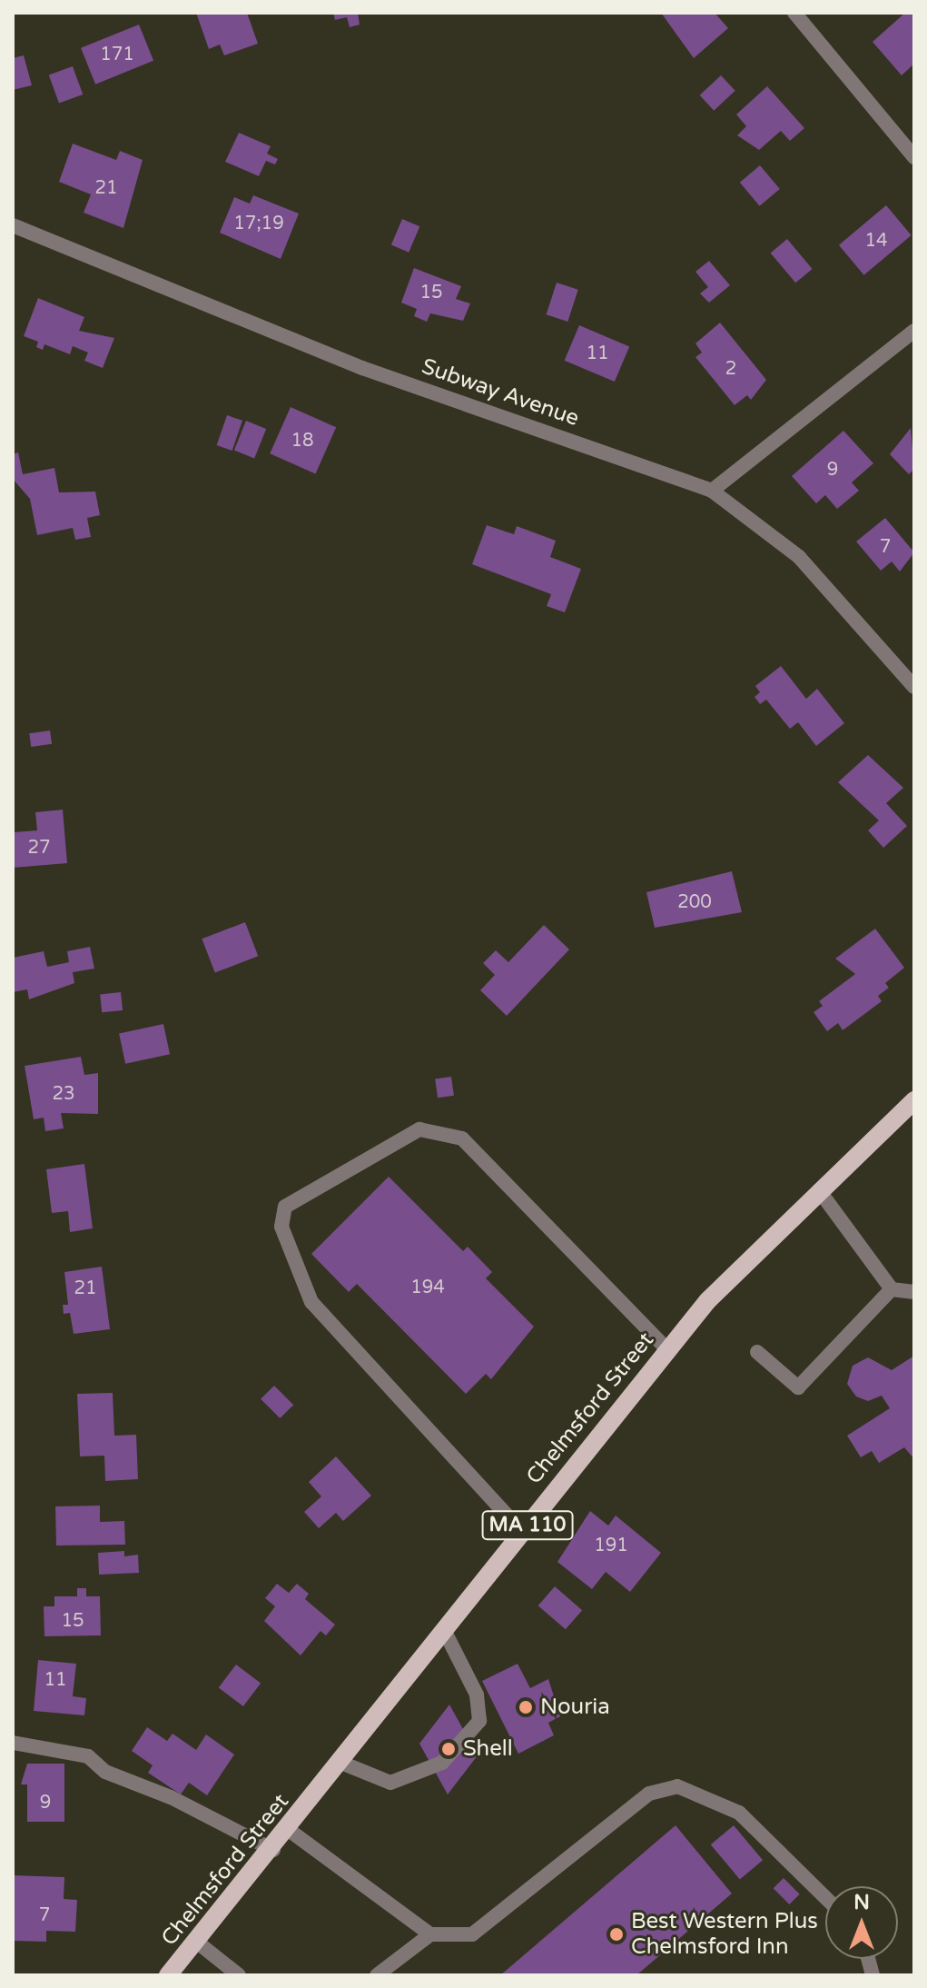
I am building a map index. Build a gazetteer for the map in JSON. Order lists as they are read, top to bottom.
{
  "streets": {
    "main road": ["Chelmsford Street", "MA 110"],
    "street": ["Subway Avenue"]
  },
  "places": ["Nouria", "Shell", "Best Western Plus Chelmsford Inn"],
  "house_numbers": [
    "171",
    "21",
    "17;19",
    "14",
    "15",
    "11",
    "2",
    "18",
    "9",
    "7",
    "27",
    "200",
    "23",
    "194",
    "21",
    "191",
    "15",
    "11",
    "9",
    "7"
  ],
  "north": "top"
}
